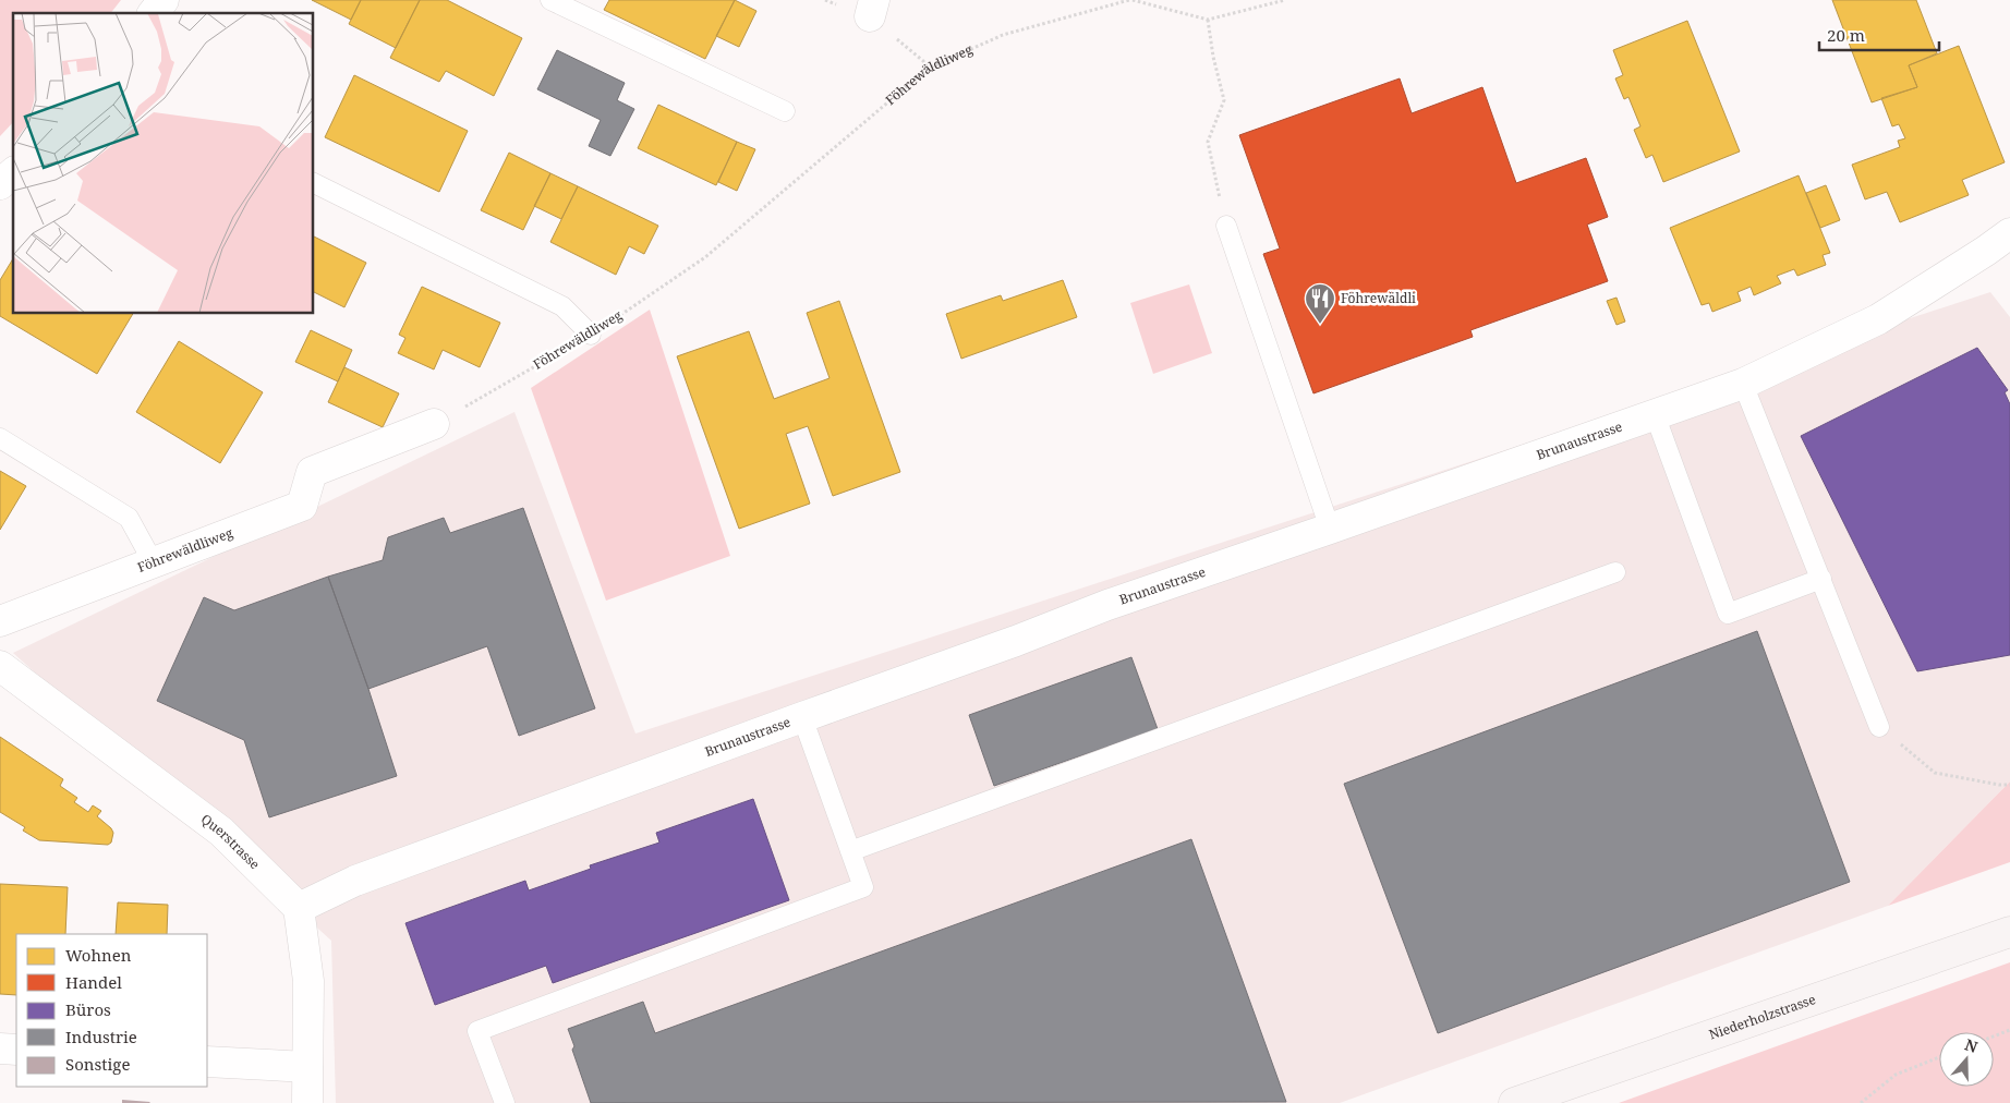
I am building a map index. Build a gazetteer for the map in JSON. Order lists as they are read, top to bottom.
{
  "streets": {
    "main road": ["Niederholzstrasse"],
    "street": ["Föhrewäldliweg", "Brunaustrasse", "Querstrasse"]
  },
  "crossings": [
    ["Brunaustrasse", "Querstrasse"]
  ],
  "places": {
    "restaurant": ["Föhrewäldli"]
  },
  "legend": [
    "Wohnen",
    "Handel",
    "Büros",
    "Industrie",
    "Sonstige"
  ],
  "scale_bar": "20 m",
  "north": "top"
}
